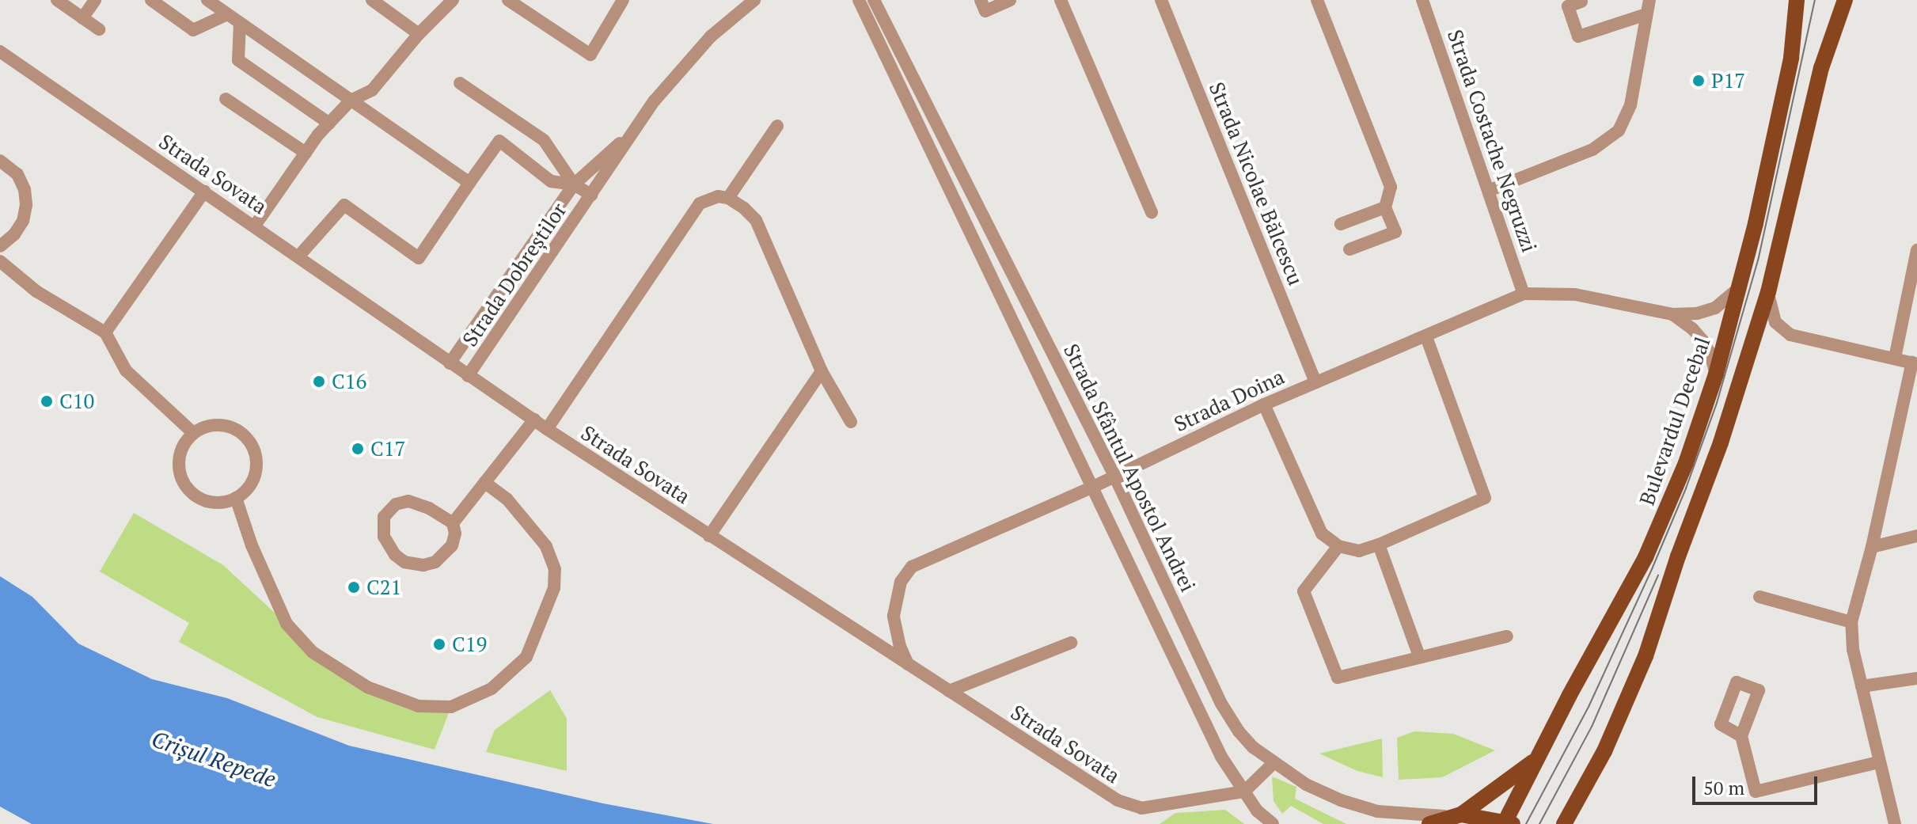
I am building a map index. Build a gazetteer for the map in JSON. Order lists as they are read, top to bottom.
{
  "streets": {
    "main road": ["Bulevardul Decebal"],
    "street": [
      "Strada Costache Negruzzi",
      "Strada Sovata",
      "Strada Nicolae Bălcescu",
      "Strada Dobreștilor",
      "Strada Doina",
      "Strada Sfântul Apostol Andrei"
    ]
  },
  "crossings": [
    ["Strada Costache Negruzzi", "Strada Doina"],
    ["Strada Sovata", "Strada Dobreștilor"],
    ["Strada Sovata", "Strada Doina"],
    ["Strada Sovata", "Strada Sfântul Apostol Andrei"],
    ["Strada Nicolae Bălcescu", "Strada Doina"],
    ["Strada Doina", "Strada Sfântul Apostol Andrei"]
  ],
  "water": ["Crișul Repede"],
  "places": [
    "P17",
    "C16",
    "C10",
    "C17",
    "C21",
    "C19"
  ],
  "scale_bar": "50 m"
}
